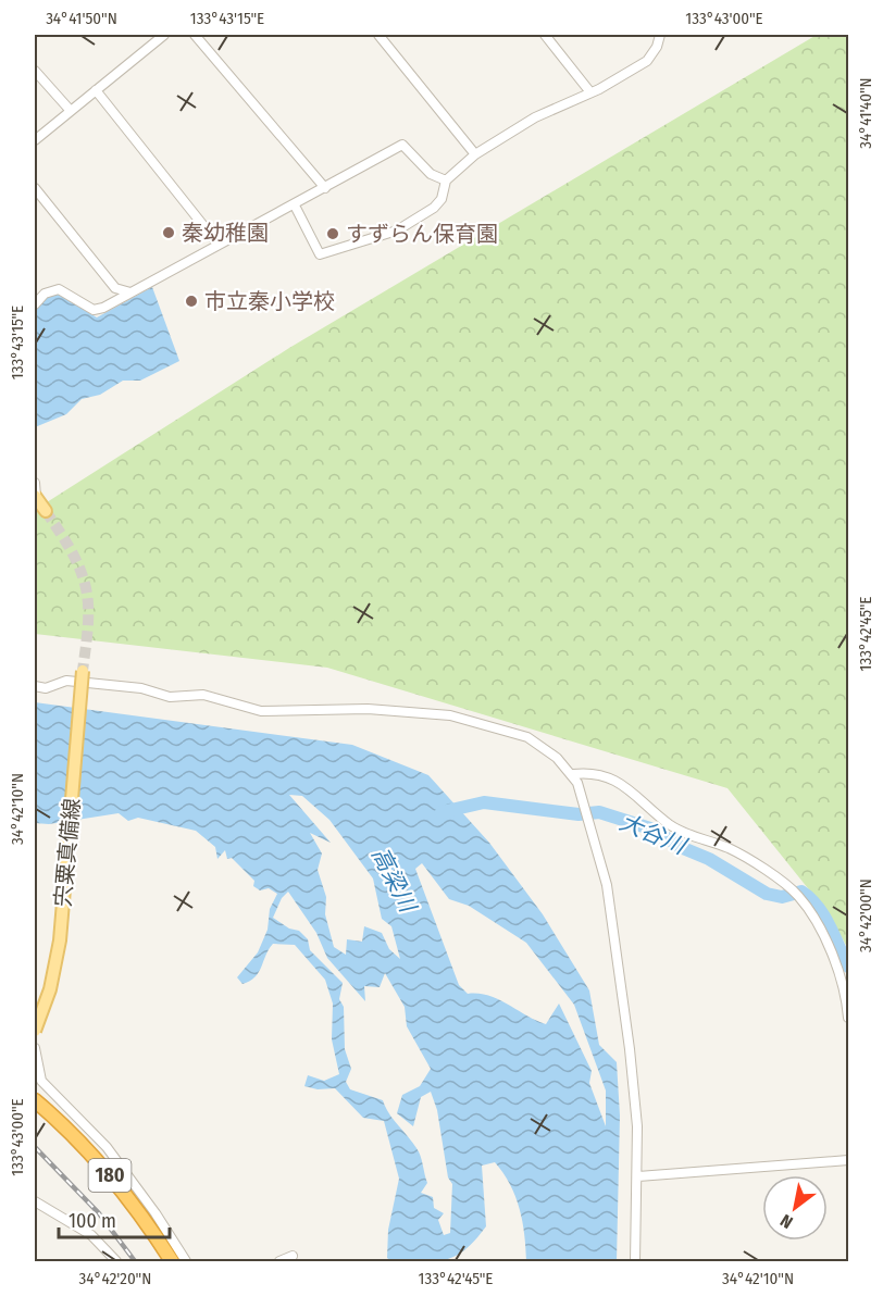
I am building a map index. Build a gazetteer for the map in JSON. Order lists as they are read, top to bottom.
{
  "streets": {
    "highway": ["180"],
    "main road": ["宍粟真備線"]
  },
  "water": ["大谷川", "高梁川"],
  "places": ["秦幼稚園", "すずらん保育園", "市立秦小学校"],
  "scale_bar": "100 m",
  "north": "bottom left",
  "coordinates": [
    "34°41'50\"N",
    "133°43'15\"E",
    "133°43'00\"E",
    "34°41'40\"N",
    "133°42'45\"E",
    "34°42'10\"N",
    "34°42'00\"N",
    "34°42'20\"N"
  ]
}
